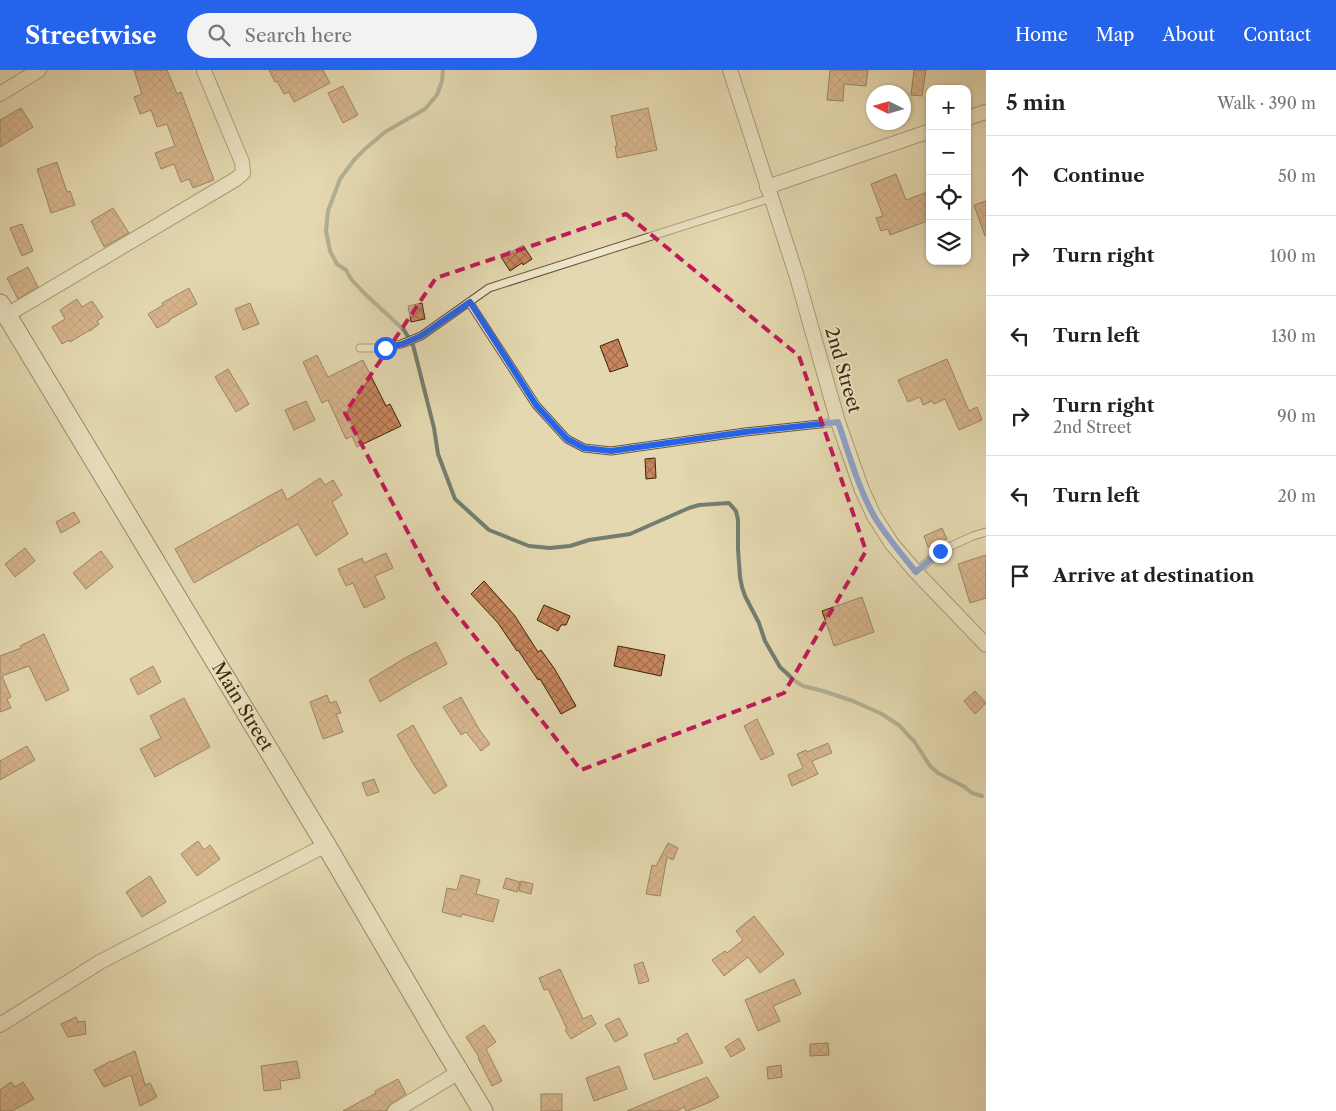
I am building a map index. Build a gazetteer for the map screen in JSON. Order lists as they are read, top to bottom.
{
  "streets": {
    "main road": ["Main Street"],
    "street": ["2nd Street"]
  },
  "north": "left",
  "page": {
    "header": "Streetwise",
    "search": "Search here",
    "nav": [
      "Home",
      "Map",
      "About",
      "Contact"
    ],
    "heading": ["5 min", "Walk · 390 m"],
    "map_buttons": ["+", "−"],
    "list": [
      ["Continue", "50 m"],
      ["Turn right", "100 m"],
      ["Turn left", "130 m"],
      ["Turn right", "2nd Street", "90 m"],
      ["Turn left", "20 m"],
      "Arrive at destination"
    ]
  }
}
